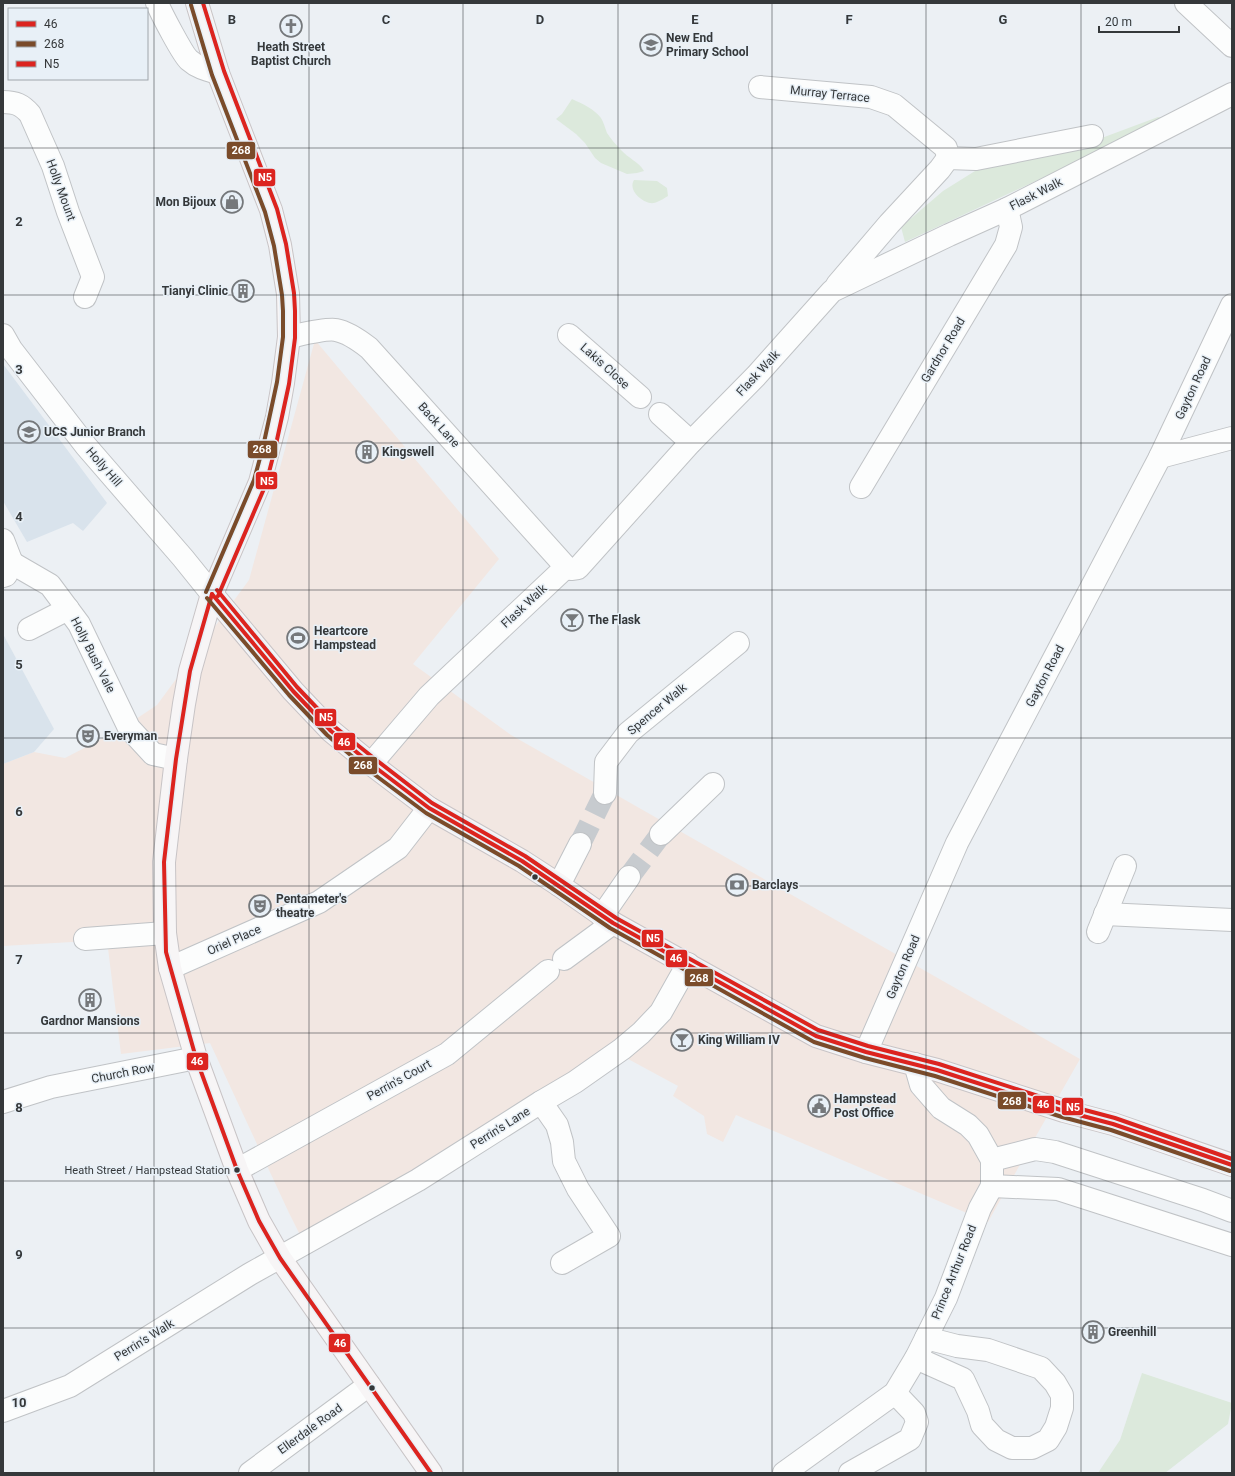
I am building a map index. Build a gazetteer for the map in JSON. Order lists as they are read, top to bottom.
{
  "streets": {
    "street": [
      "Murray Terrace",
      "Holly Mount",
      "Flask Walk",
      "Gardnor Road",
      "Lakis Close",
      "Gayton Road",
      "Back Lane",
      "Holly Hill",
      "Holly Bush Vale",
      "Spencer Walk",
      "Oriel Place",
      "Church Row",
      "Perrin's Court",
      "Perrin's Lane",
      "Prince Arthur Road",
      "Perrin's Walk",
      "Ellerdale Road"
    ]
  },
  "crossings": [
    ["Flask Walk", "Gardnor Road"],
    ["Flask Walk", "Back Lane"],
    ["Perrin's Lane", "Perrin's Walk"]
  ],
  "places": {
    "church": ["Heath Street Baptist Church"],
    "school or university": ["New End Primary School", "UCS Junior Branch"],
    "shop": ["Mon Bijoux"],
    "building": [
      "Tianyi Clinic",
      "Kingswell",
      "Gardnor Mansions",
      "Greenhill"
    ],
    "bar": ["The Flask", "King William IV"],
    "sports": ["Heartcore Hampstead"],
    "theatre": ["Everyman", "Pentameter's theatre"],
    "bank": ["Barclays"],
    "public building": ["Hampstead Post Office"],
    "other": ["Heath Street / Hampstead Station"]
  },
  "lines": ["transit line N5", "transit line 268", "transit line 46"],
  "legend": ["46", "268", "N5"],
  "scale_bar": "20 m",
  "grid": {
    "columns": [
      "B",
      "C",
      "D",
      "E",
      "F",
      "G"
    ],
    "rows": [
      "2",
      "3",
      "4",
      "5",
      "6",
      "7",
      "8",
      "9",
      "10"
    ]
  }
}
